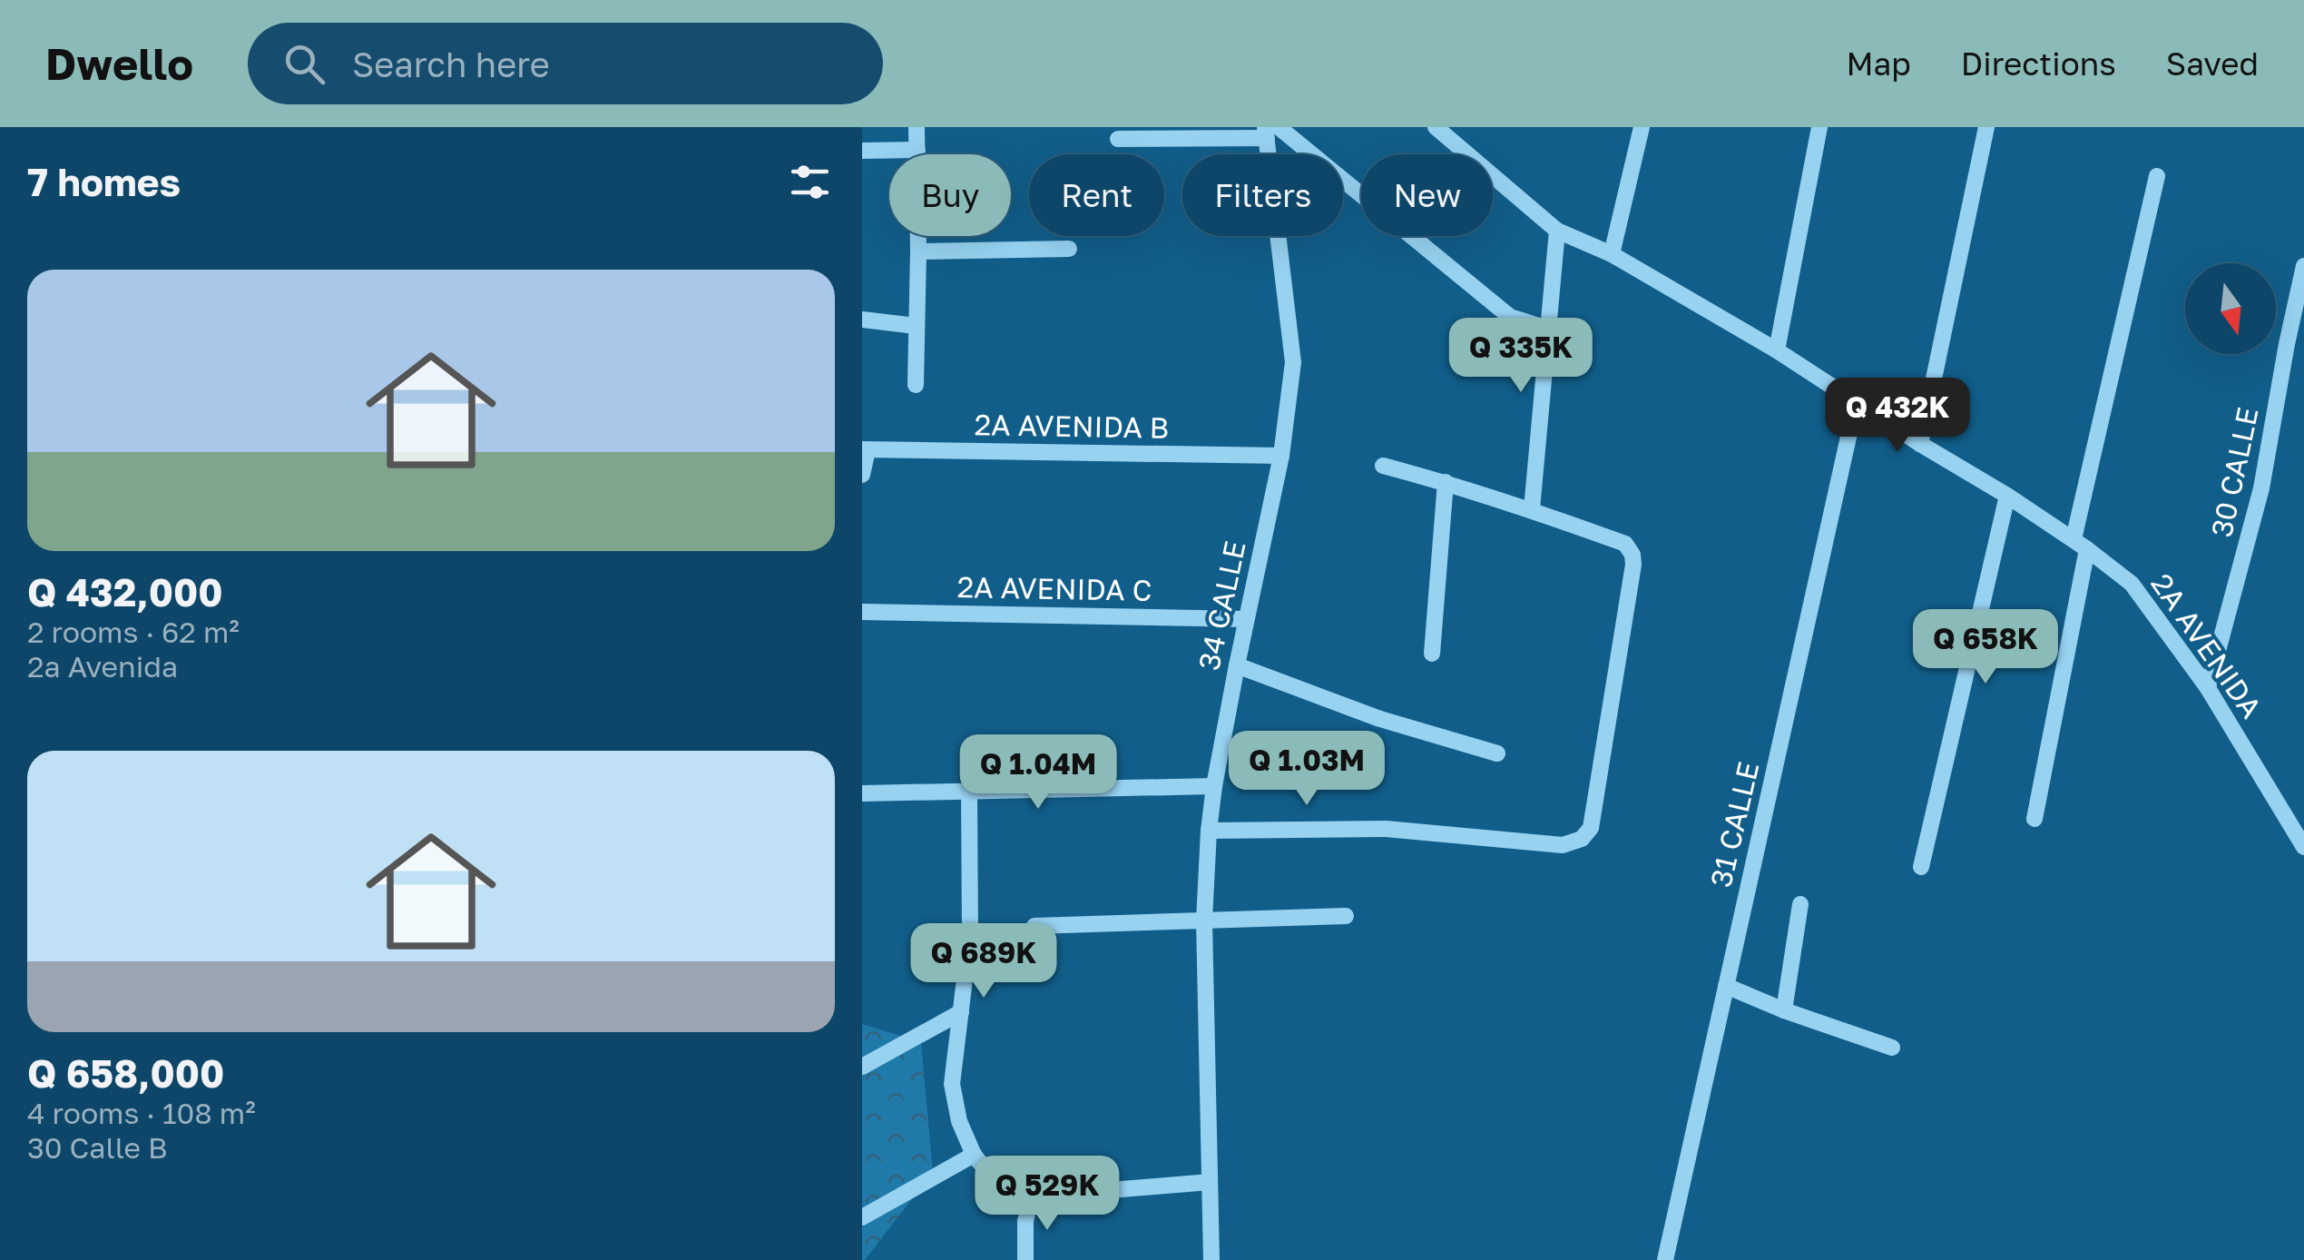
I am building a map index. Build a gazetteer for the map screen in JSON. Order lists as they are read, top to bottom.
{
  "streets": {
    "street": [
      "2A AVENIDA B",
      "30 CALLE",
      "2A AVENIDA C",
      "34 CALLE",
      "2A AVENIDA",
      "31 CALLE"
    ]
  },
  "crossings": [
    ["2A AVENIDA B", "34 CALLE"],
    ["30 CALLE", "2A AVENIDA"],
    ["2A AVENIDA C", "34 CALLE"],
    ["2A AVENIDA", "31 CALLE"]
  ],
  "north": "bottom",
  "page": {
    "header": "Dwello",
    "search": "Search here",
    "nav": ["Map", "Directions", "Saved"],
    "heading": "7 homes",
    "chip": [
      "Buy",
      "Rent",
      "Filters",
      "New"
    ],
    "list": [
      {
        "name": "Q 432,000",
        "note": "2 rooms · 62 m² · 2a Avenida"
      },
      {
        "name": "Q 658,000",
        "note": "4 rooms · 108 m² · 30 Calle B"
      }
    ],
    "price": [
      "Q 335K",
      "Q 432K",
      "Q 658K",
      "Q 1.03M",
      "Q 1.04M",
      "Q 689K",
      "Q 529K"
    ]
  }
}
